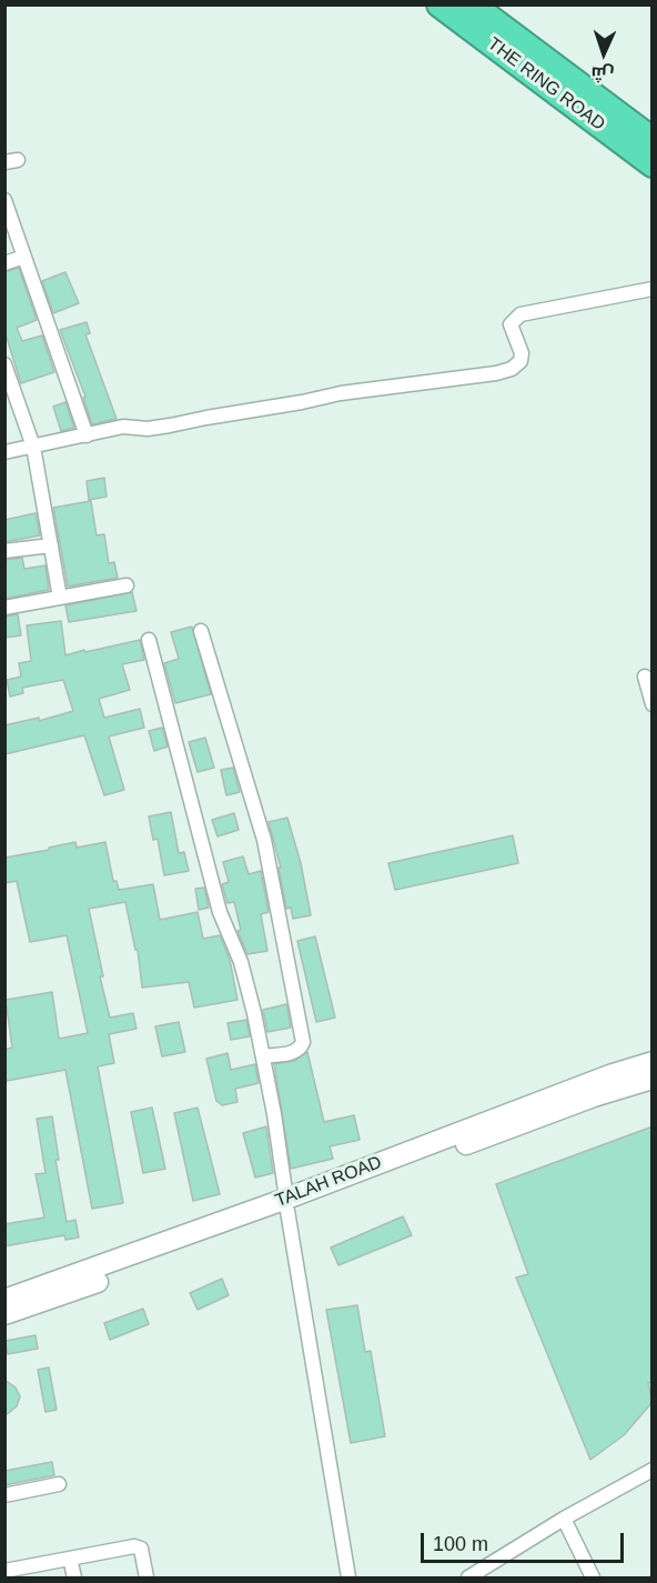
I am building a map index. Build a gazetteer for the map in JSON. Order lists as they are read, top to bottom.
{
  "streets": {
    "highway": ["THE RING ROAD"],
    "main road": ["TALAH ROAD"]
  },
  "scale_bar": "100 m",
  "north": "bottom"
}
